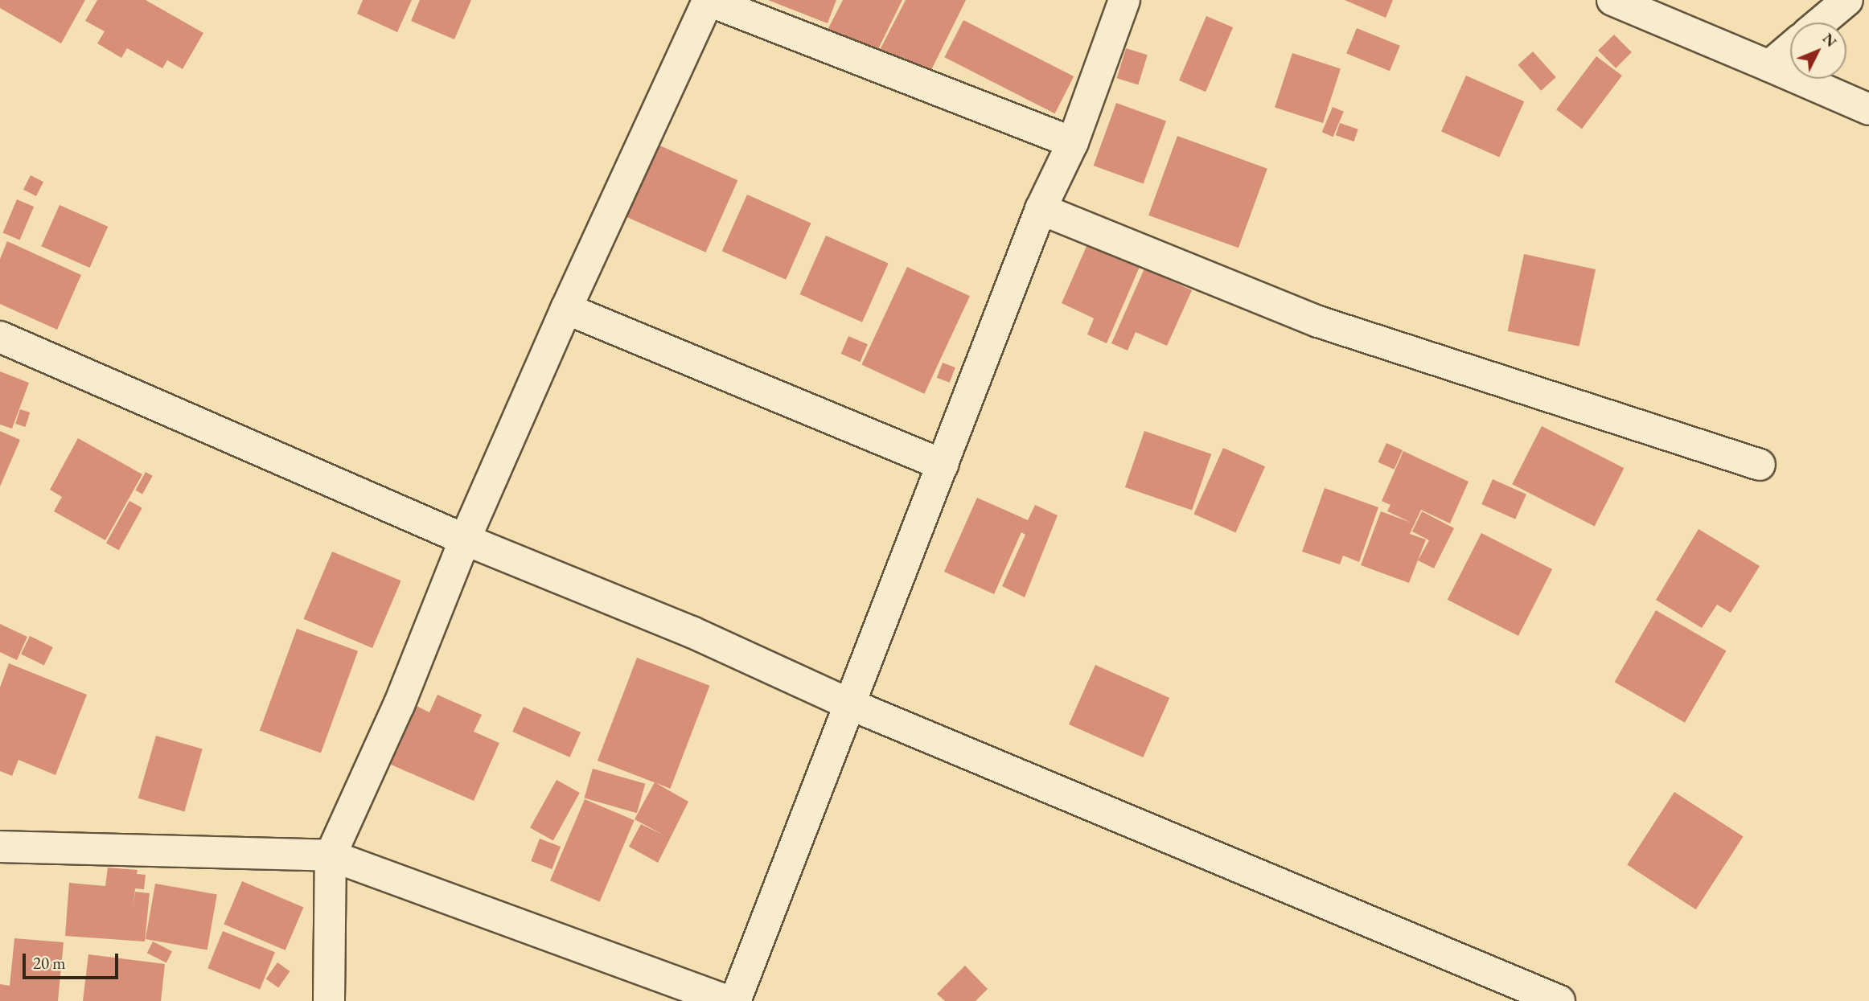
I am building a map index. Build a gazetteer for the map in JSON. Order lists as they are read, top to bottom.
{
  "scale_bar": "20 m",
  "north": "top right"
}
